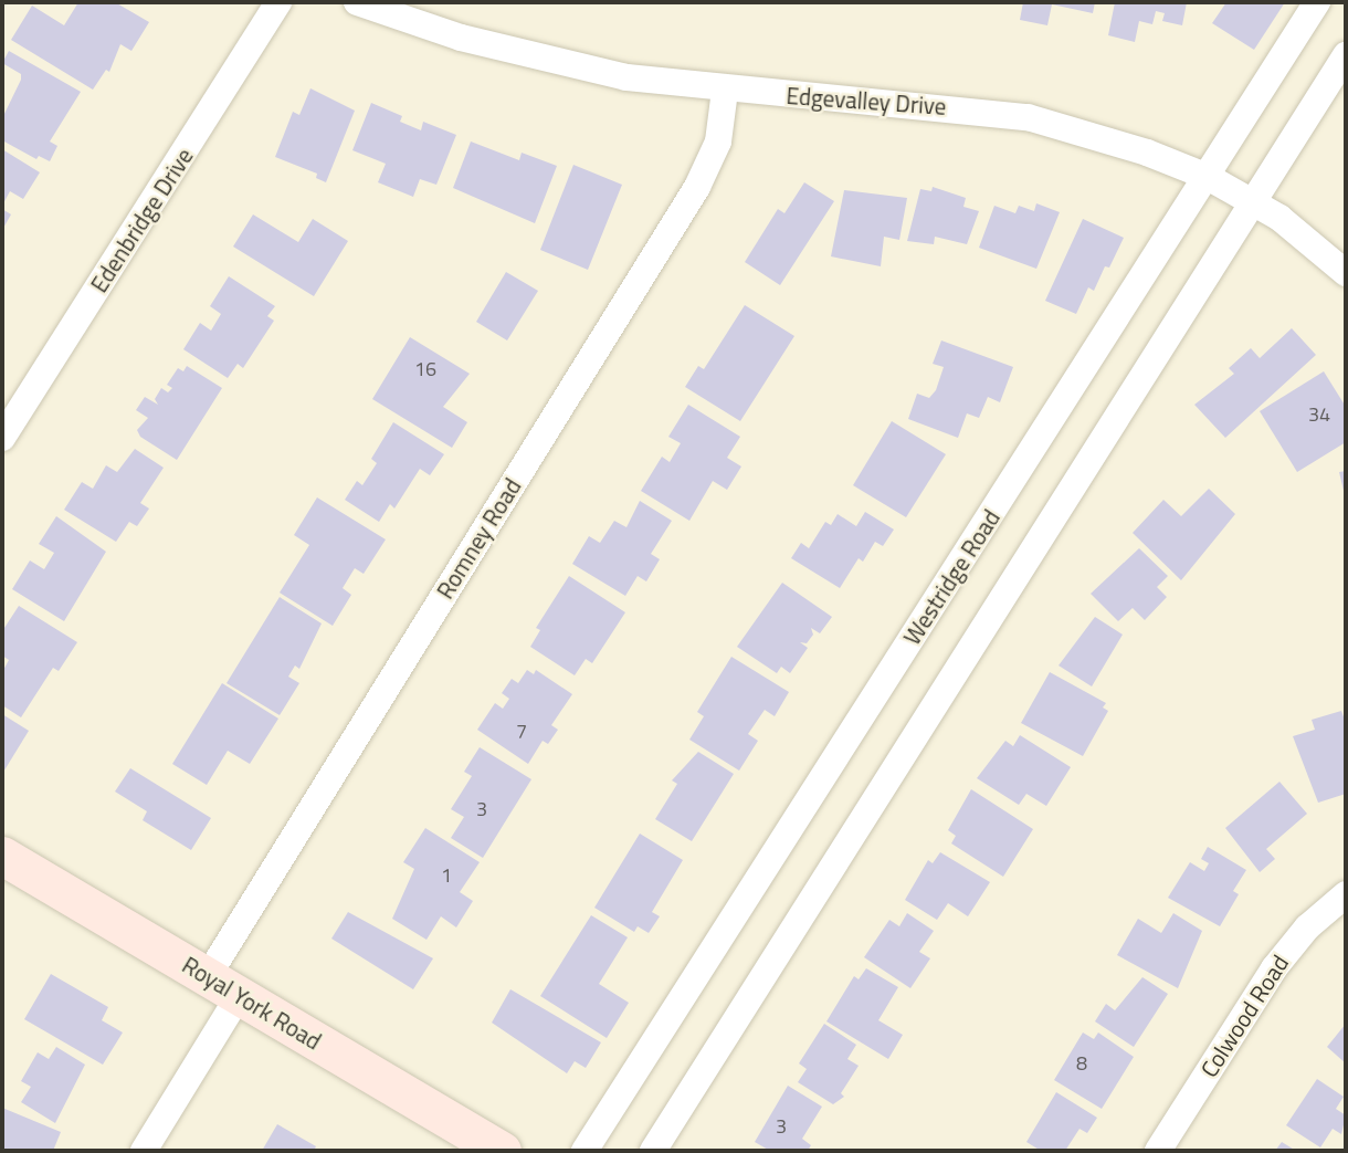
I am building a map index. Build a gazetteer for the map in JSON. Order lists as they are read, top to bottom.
{
  "streets": {
    "main road": ["Royal York Road"],
    "street": [
      "Edgevalley Drive",
      "Edenbridge Drive",
      "Romney Road",
      "Westridge Road",
      "Colwood Road"
    ]
  },
  "crossings": [
    ["Edgevalley Drive", "Romney Road"],
    ["Edgevalley Drive", "Westridge Road"],
    ["Romney Road", "Royal York Road"]
  ],
  "house_numbers": [
    "16",
    "34",
    "7",
    "3",
    "1",
    "8",
    "3"
  ]
}
